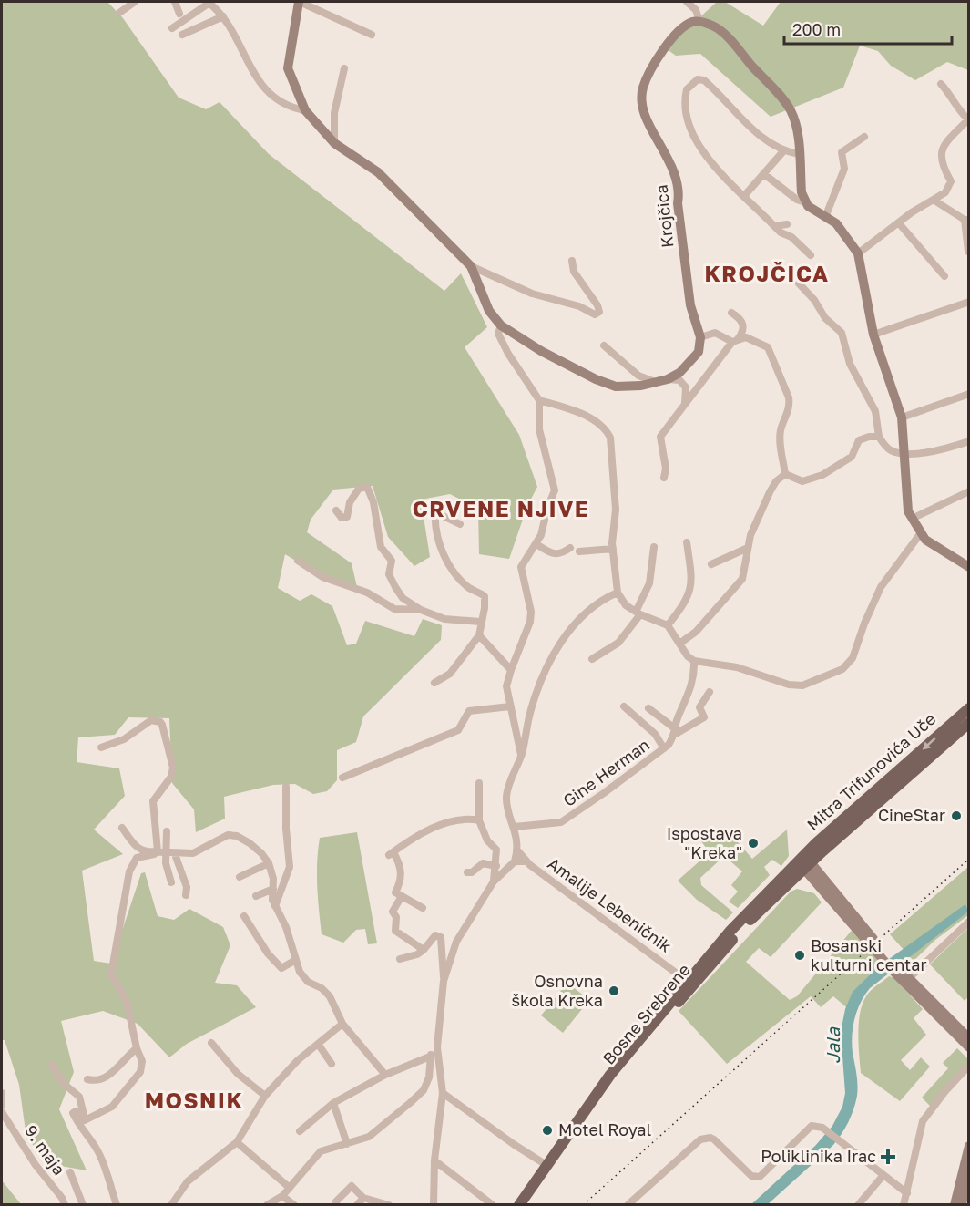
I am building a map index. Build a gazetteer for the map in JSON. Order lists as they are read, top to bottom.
{
  "streets": {
    "main road": ["Krojčica", "Mitra Trifunovića Uče", "Bosne Srebrene"],
    "street": ["Gine Herman", "Amalije Lebeničnik", "9. maja"]
  },
  "crossings": [
    ["Mitra Trifunovića Uče", "Bosne Srebrene"],
    ["Amalije Lebeničnik", "Bosne Srebrene"]
  ],
  "districts": ["KROJČICA", "CRVENE NJIVE", "MOSNIK"],
  "water": ["Jala"],
  "places": {
    "other": [
      "CineStar",
      "Ispostava \"Kreka\"",
      "Bosanski kulturni centar",
      "Osnovna škola Kreka",
      "Motel Royal"
    ],
    "health": ["Poliklinika Irac"]
  },
  "scale_bar": "200 m"
}
